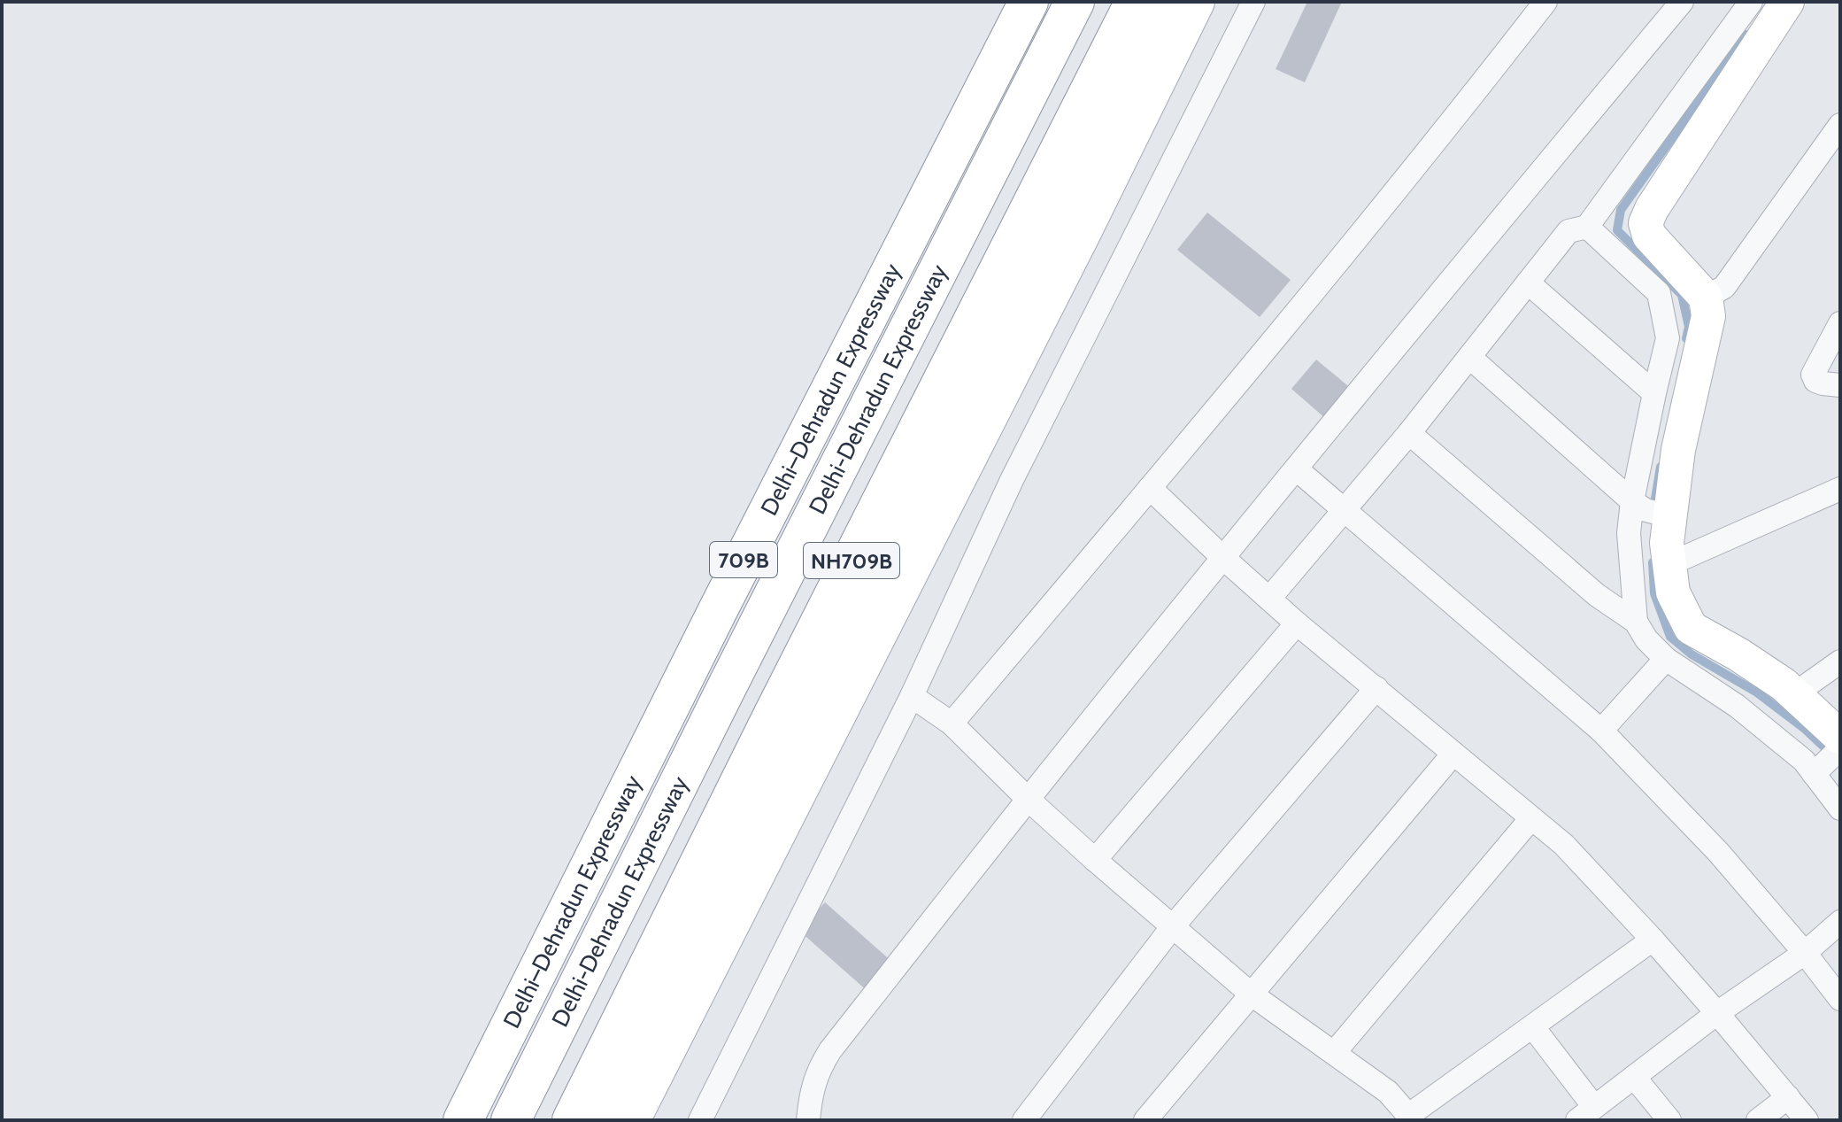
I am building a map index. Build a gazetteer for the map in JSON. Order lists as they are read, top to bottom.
{
  "streets": {
    "highway": [
      "Delhi–Dehradun Expressway",
      "Delhi-Dehradun Expressway",
      "709B",
      "NH709B"
    ]
  }
}
